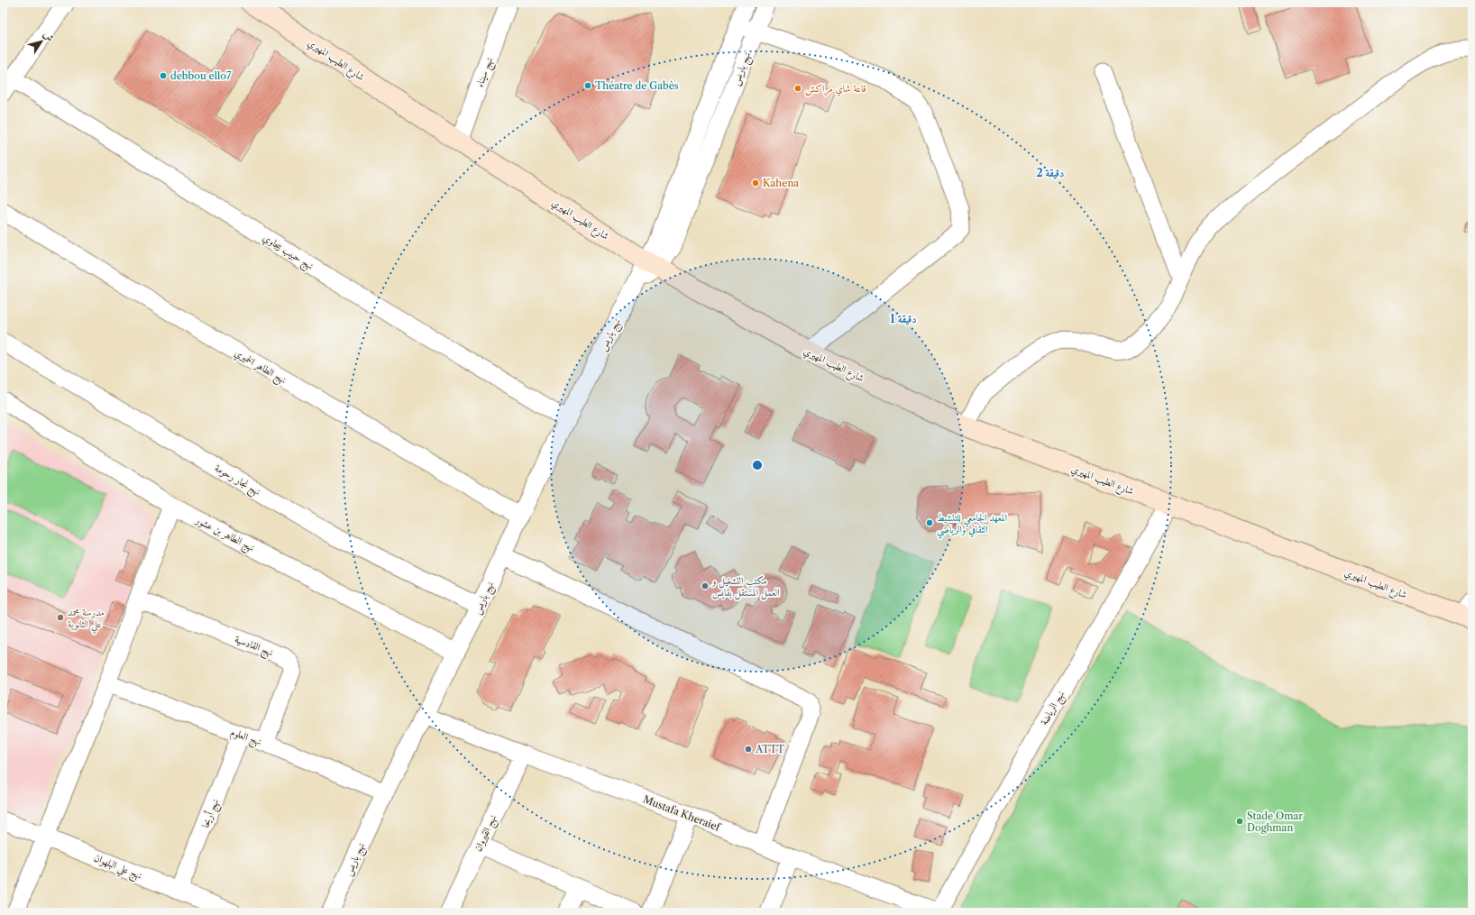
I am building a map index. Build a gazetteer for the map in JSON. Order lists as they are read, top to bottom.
{
  "streets": {
    "street": [
      "شارع الطيب المهيري",
      "نهج باريس",
      "نهج سيناء",
      "نهج حبيب بيجاوي",
      "نهج الطاهر الخميري",
      "نهج نجار رحومة",
      "نهج الطاهر بن عشور",
      "نهج القادسية",
      "نهج الرياضة",
      "نهج العلوم",
      "نهج أريحا",
      "Mustafa Kheraief",
      "نهج القيروان",
      "نهج علي البلهوان"
    ]
  },
  "crossings": [
    ["شارع الطيب المهيري", "نهج باريس"],
    ["شارع الطيب المهيري", "نهج سيناء"],
    ["شارع الطيب المهيري", "نهج الرياضة"],
    ["نهج باريس", "نهج حبيب بيجاوي"],
    ["نهج باريس", "نهج الطاهر الخميري"],
    ["نهج باريس", "نهج نجار رحومة"],
    ["نهج باريس", "نهج الطاهر بن عشور"],
    ["نهج باريس", "نهج العلوم"],
    ["نهج باريس", "Mustafa Kheraief"],
    ["نهج القادسية", "نهج العلوم"],
    ["نهج الرياضة", "Mustafa Kheraief"],
    ["نهج العلوم", "نهج أريحا"],
    ["نهج أريحا", "نهج علي البلهوان"],
    ["Mustafa Kheraief", "نهج القيروان"]
  ],
  "places": [
    "debbou ello7",
    "Théatre de Gabès",
    "قاعة شاي مراكش",
    "Kahena",
    "المعهد الجامعي للتنشيط الثقافي والرياضي",
    "مكتب التشغيل و العمل المستقل بقابس",
    "مدرسة محمد علي الثانوية",
    "ATTT",
    "Stade Omar Doghman"
  ],
  "north": "top right",
  "rings": ["2 دقيقة", "1 دقيقة"]
}
